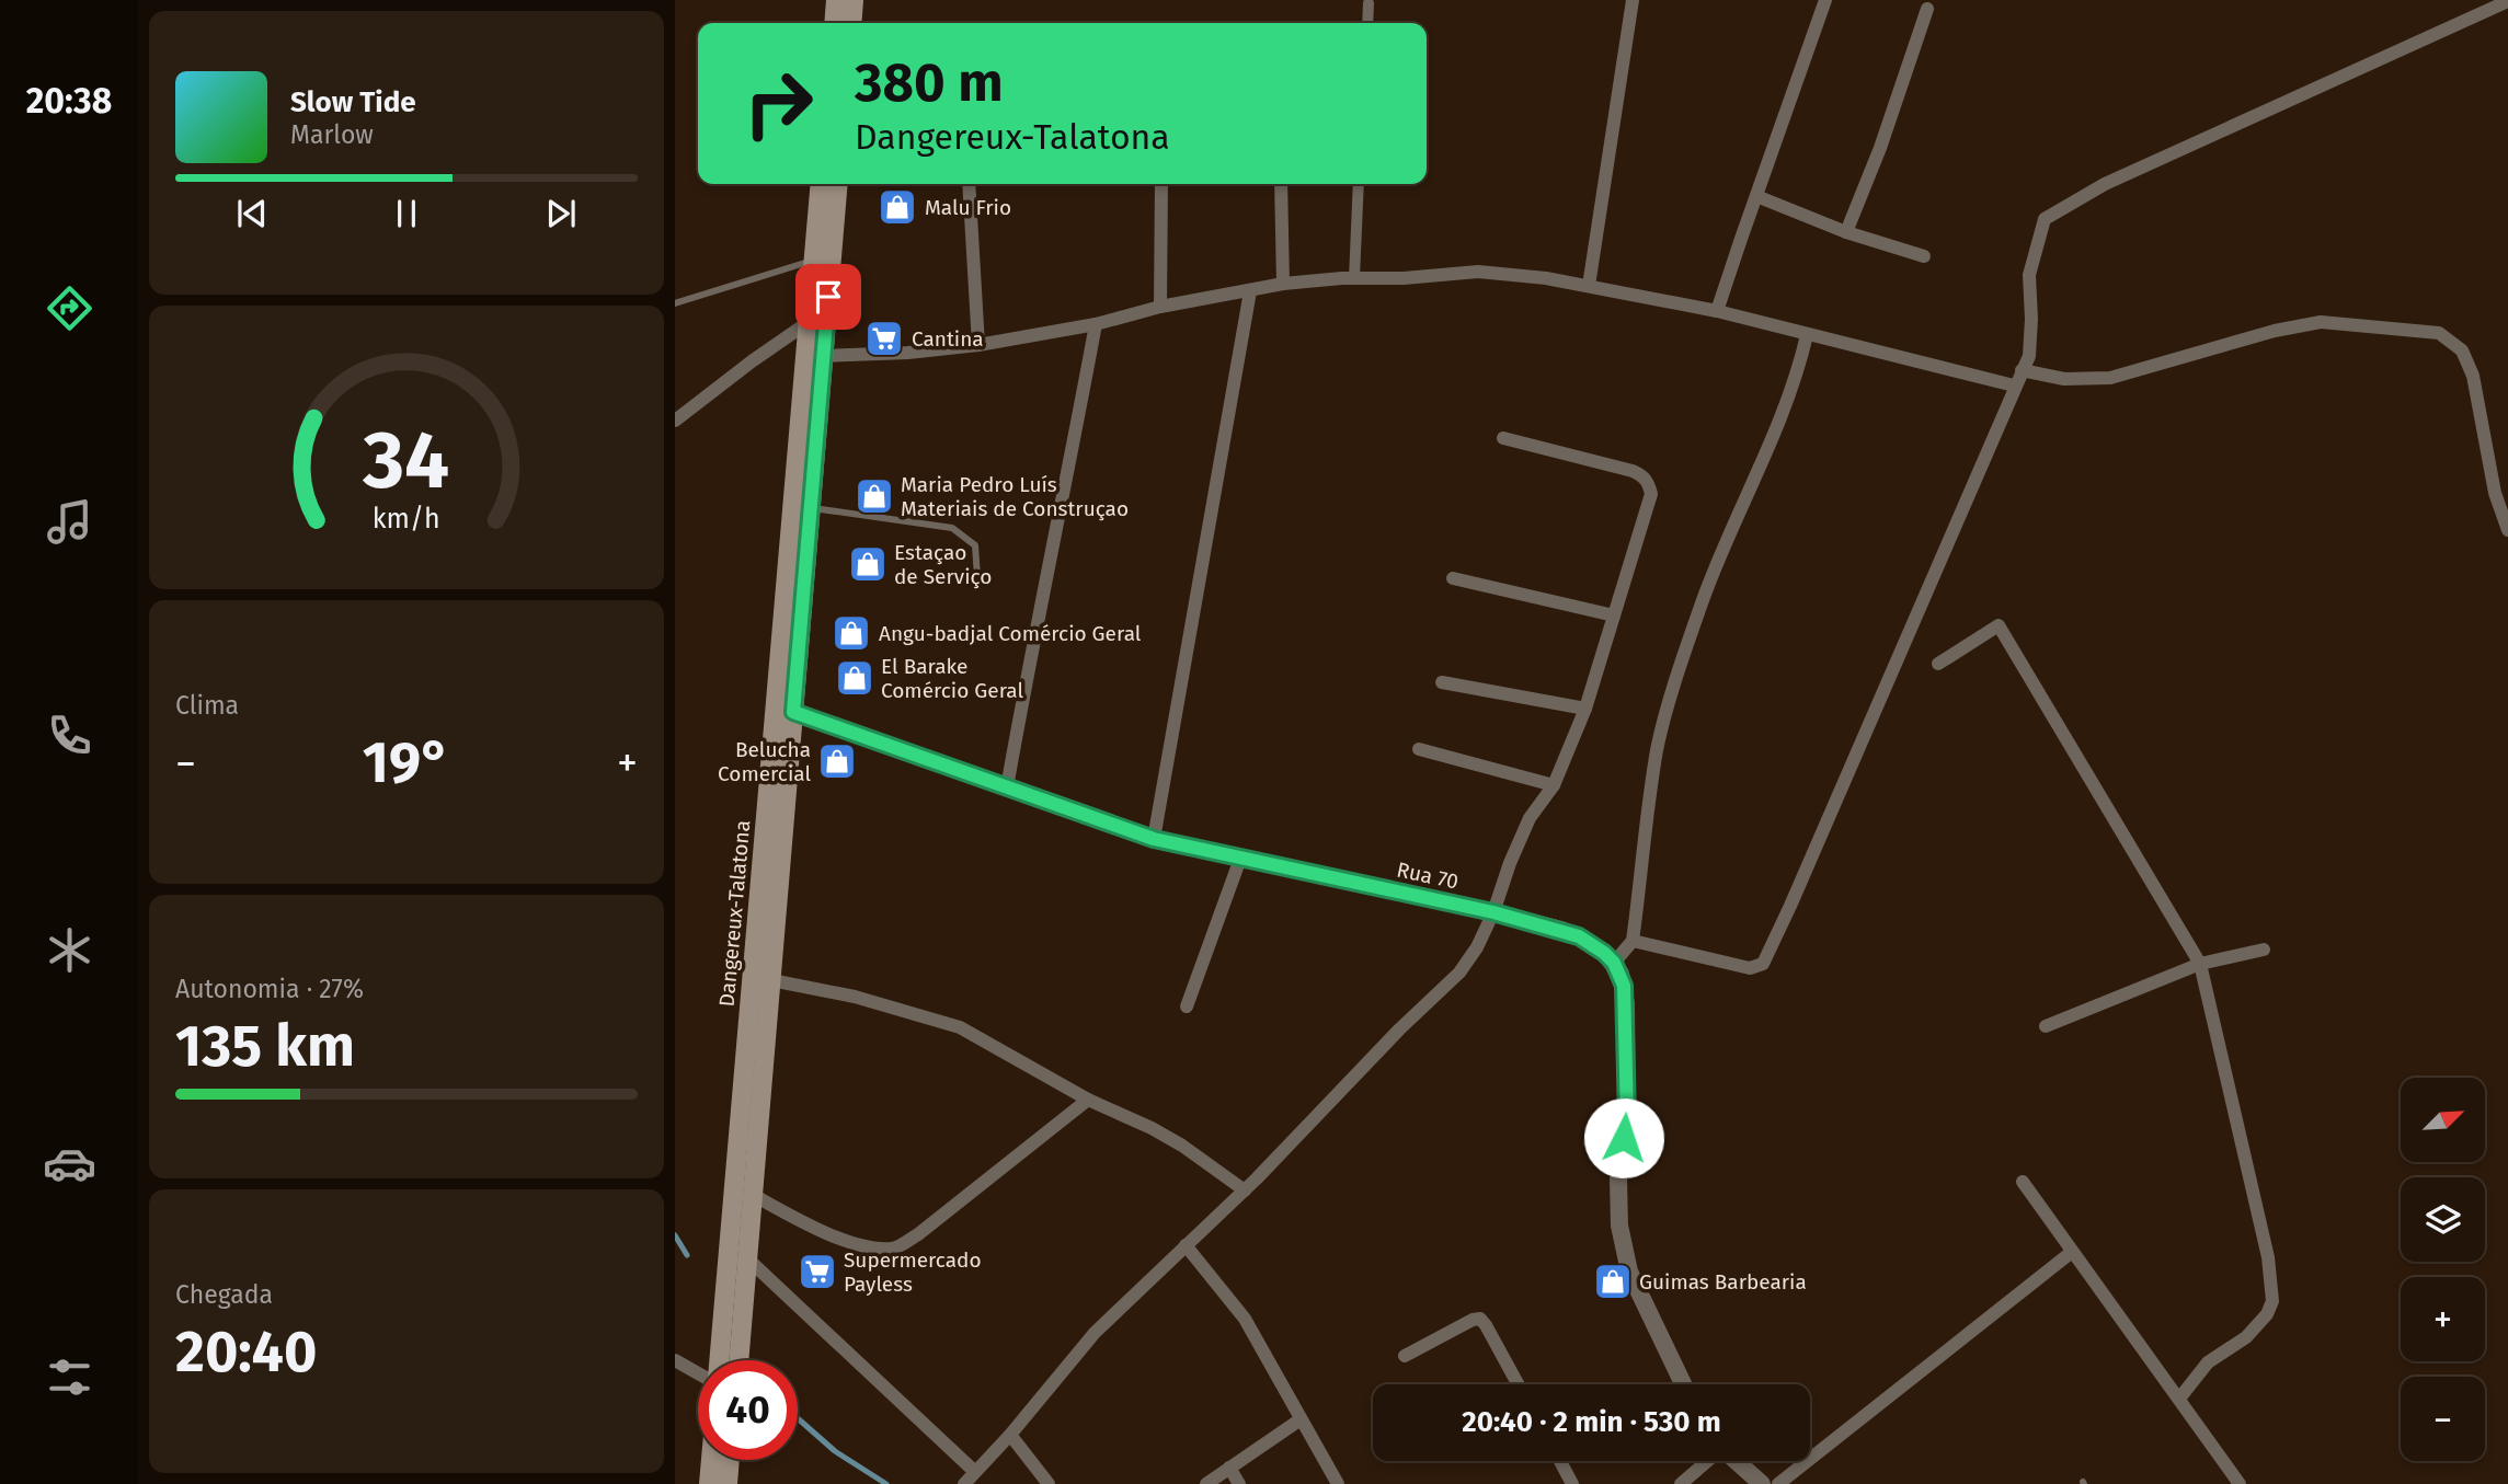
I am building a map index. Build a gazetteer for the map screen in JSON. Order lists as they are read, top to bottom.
{
  "streets": {
    "main road": ["Dangereux-Talatona"],
    "street": ["Rua 70"]
  },
  "crossings": [
    ["Rua 70", "Dangereux-Talatona"]
  ],
  "places": {
    "shop": [
      "Malu Frio",
      "Maria Pedro Luís Materiais de Construçao",
      "Estaçao de Serviço",
      "Angu-badjal Comércio Geral",
      "El Barake Comércio Geral",
      "Belucha Comercial",
      "Guimas Barbearia"
    ],
    "supermarket": ["Cantina", "Supermercado Payless"]
  },
  "north": "top right",
  "page": {
    "tabs": "20:38",
    "turn": ["380 m", "Dangereux-Talatona"],
    "song": ["Slow Tide", "Marlow"],
    "tile": [
      "Clima",
      ["Autonomia · 27%", "135 km"],
      ["Chegada", "20:40"]
    ],
    "heat": ["−", "19°", "+"],
    "map_buttons": ["+", "−"],
    "limit": "40",
    "trip": "20:40 · 2 min · 530 m",
    "gauge": ["34", "km/h"]
  }
}
